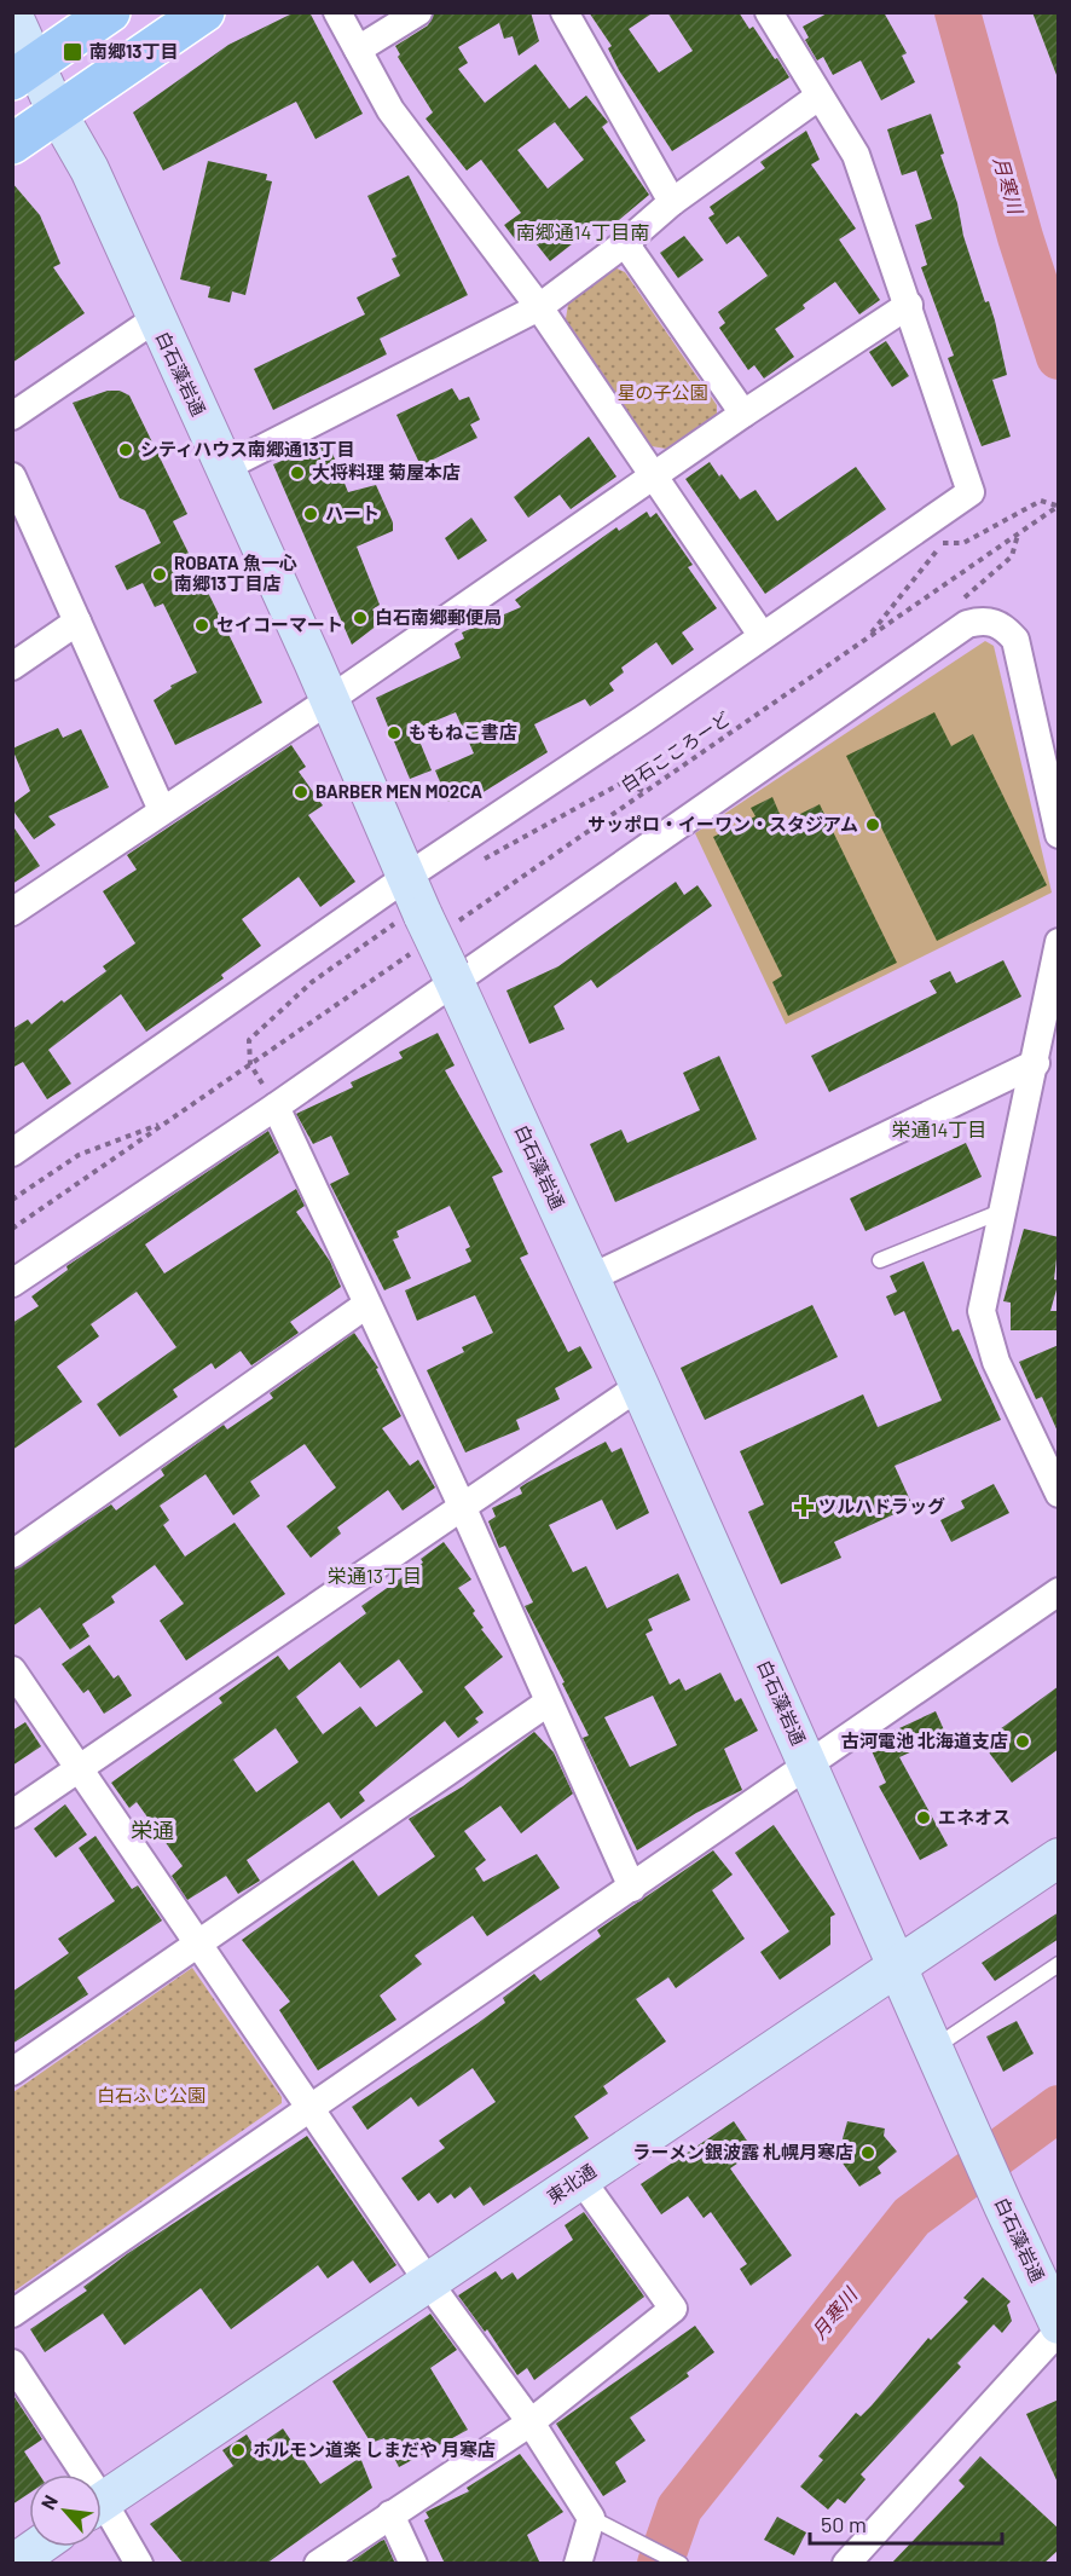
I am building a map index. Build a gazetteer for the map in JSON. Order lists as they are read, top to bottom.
{
  "streets": {
    "main road": ["白石藻岩通", "東北通"],
    "path": ["白石こころーど"]
  },
  "crossings": [
    ["白石藻岩通", "白石こころーど"],
    ["白石藻岩通", "東北通"]
  ],
  "districts": [
    "南郷通14丁目南",
    "栄通14丁目",
    "栄通13丁目",
    "栄通"
  ],
  "water": ["月寒川"],
  "parks": ["星の子公園", "白石ふじ公園"],
  "places": {
    "transit": ["南郷13丁目"],
    "other": [
      "シティハウス南郷通13丁目",
      "大将料理 菊屋本店",
      "ハート",
      "ROBATA 魚一心 南郷13丁目店",
      "白石南郷郵便局",
      "セイコーマート",
      "ももねこ書店",
      "BARBER MEN MO2CA",
      "サッポロ・イーワン・スタジアム",
      "古河電池 北海道支店",
      "エネオス",
      "ラーメン銀波露 札幌月寒店",
      "ホルモン道楽 しまだや 月寒店"
    ],
    "health": ["ツルハドラッグ"]
  },
  "scale_bar": "50 m",
  "north": "top left"
}
